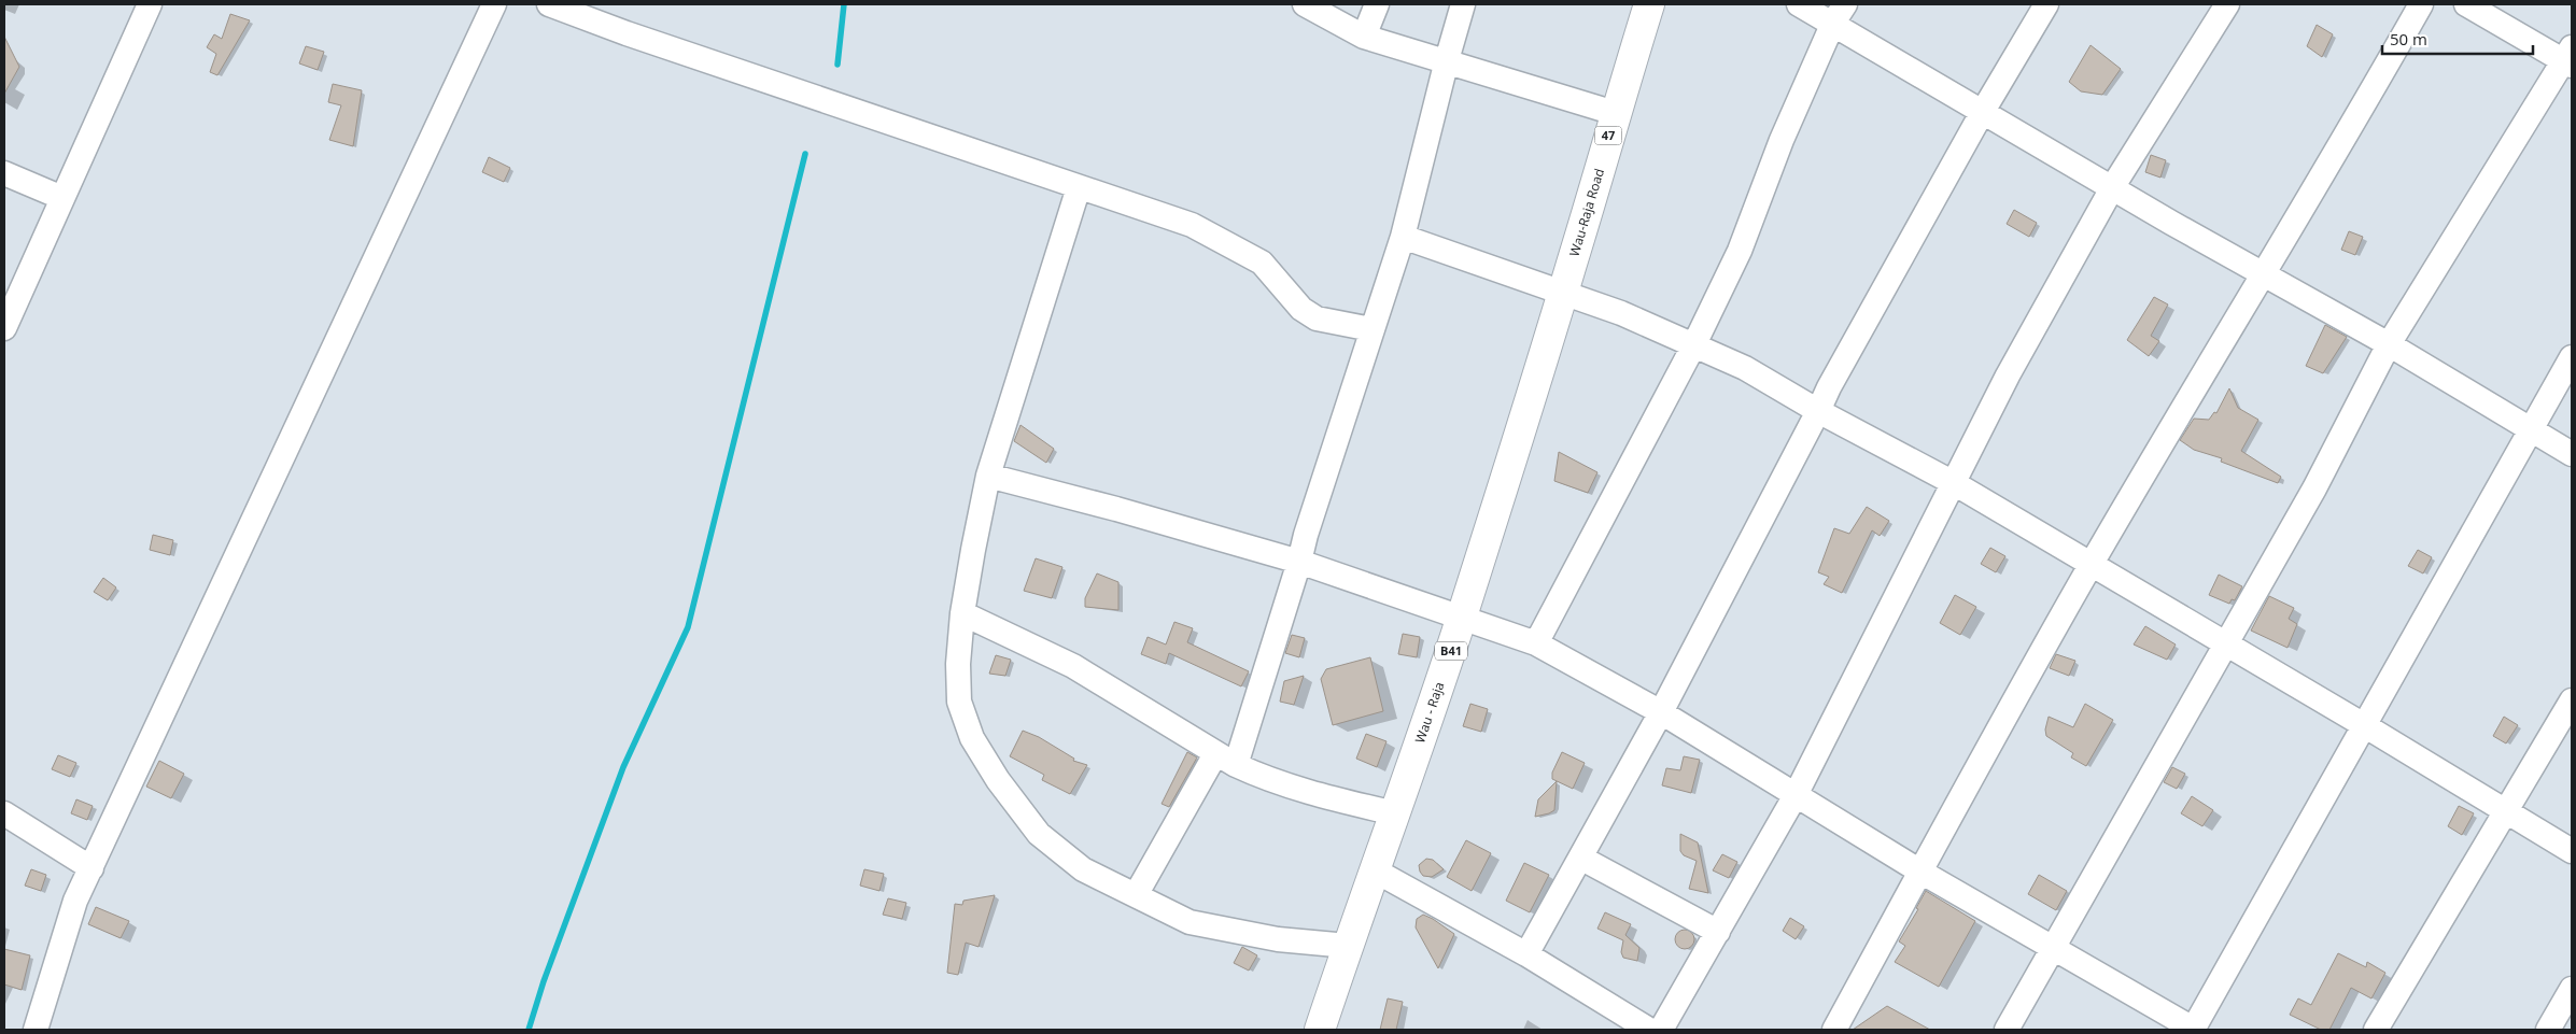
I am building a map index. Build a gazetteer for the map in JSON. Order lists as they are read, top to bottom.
{
  "streets": {
    "main road": [
      "47",
      "Wau-Raja Road",
      "B41",
      "Wau - Raja"
    ]
  },
  "crossings": [
    ["Wau-Raja Road", "Wau - Raja"]
  ],
  "scale_bar": "50 m"
}
